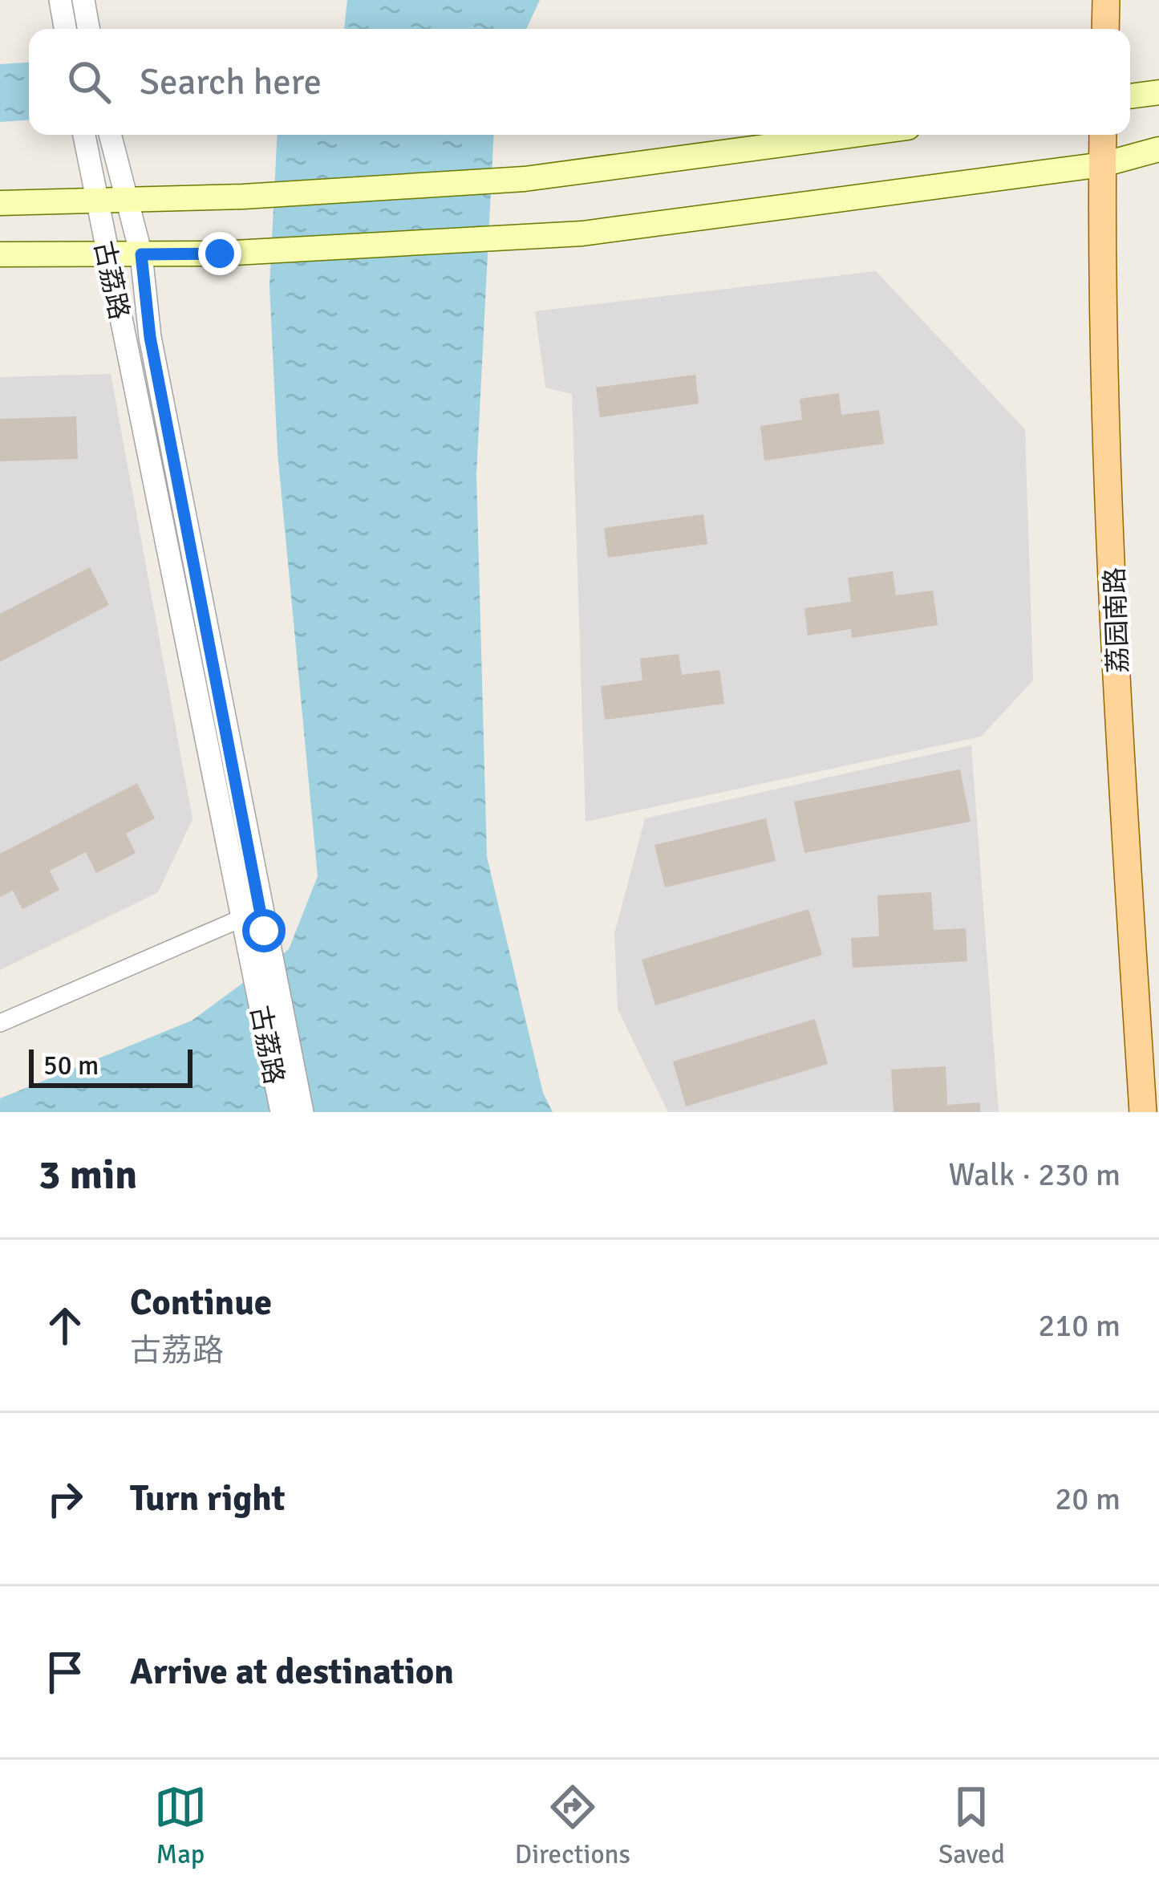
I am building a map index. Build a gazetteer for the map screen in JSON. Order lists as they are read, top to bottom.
{
  "streets": {
    "main road": ["荔园南路"],
    "street": ["古荔路"]
  },
  "scale_bar": "50 m",
  "page": {
    "search": "Search here",
    "scale": "50 m",
    "heading": ["3 min", "Walk · 230 m"],
    "list": [
      ["Continue", "古荔路", "210 m"],
      ["Turn right", "20 m"],
      "Arrive at destination"
    ],
    "nav": ["Map", "Directions", "Saved"]
  }
}
